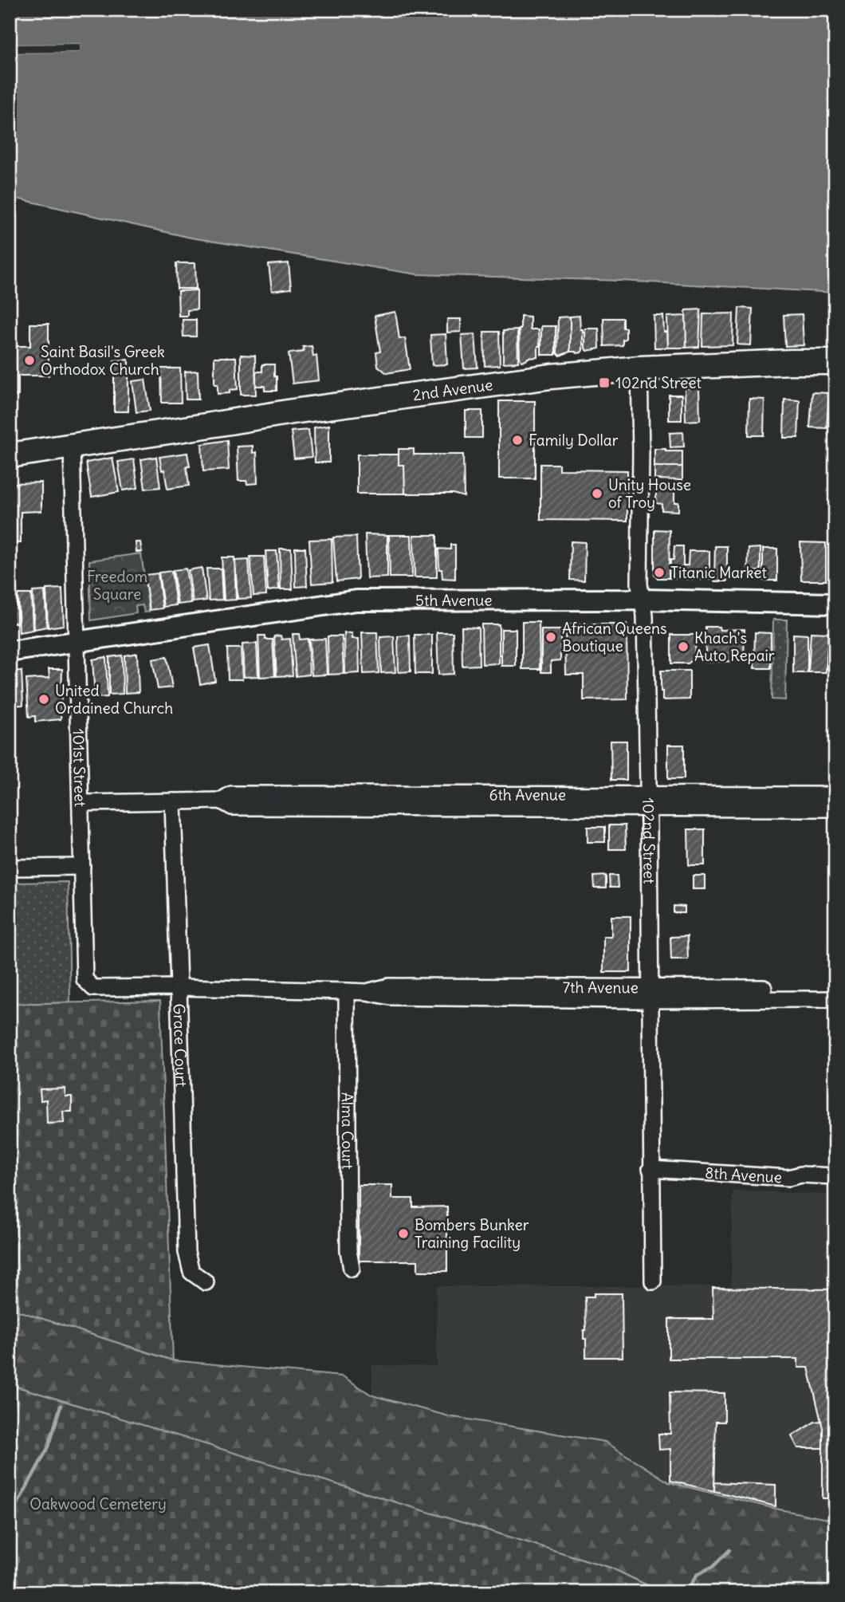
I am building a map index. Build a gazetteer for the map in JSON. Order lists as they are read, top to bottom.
{
  "streets": {
    "main road": ["2nd Avenue"],
    "street": [
      "5th Avenue",
      "101st Street",
      "6th Avenue",
      "102nd Street",
      "7th Avenue",
      "Grace Court",
      "Alma Court",
      "8th Avenue"
    ]
  },
  "crossings": [
    ["2nd Avenue", "101st Street"],
    ["2nd Avenue", "102nd Street"],
    ["5th Avenue", "101st Street"],
    ["5th Avenue", "102nd Street"],
    ["101st Street", "6th Avenue"],
    ["101st Street", "7th Avenue"],
    ["6th Avenue", "102nd Street"],
    ["6th Avenue", "Grace Court"],
    ["102nd Street", "7th Avenue"],
    ["102nd Street", "8th Avenue"],
    ["7th Avenue", "Grace Court"],
    ["7th Avenue", "Alma Court"]
  ],
  "parks": ["Freedom Square", "Oakwood Cemetery"],
  "places": {
    "other": [
      "Saint Basil's Greek Orthodox Church",
      "Family Dollar",
      "Unity House of Troy",
      "Titanic Market",
      "African Queens Boutique",
      "Khach's Auto Repair",
      "United Ordained Church",
      "Bombers Bunker Training Facility"
    ],
    "transit": ["102nd Street"]
  }
}
